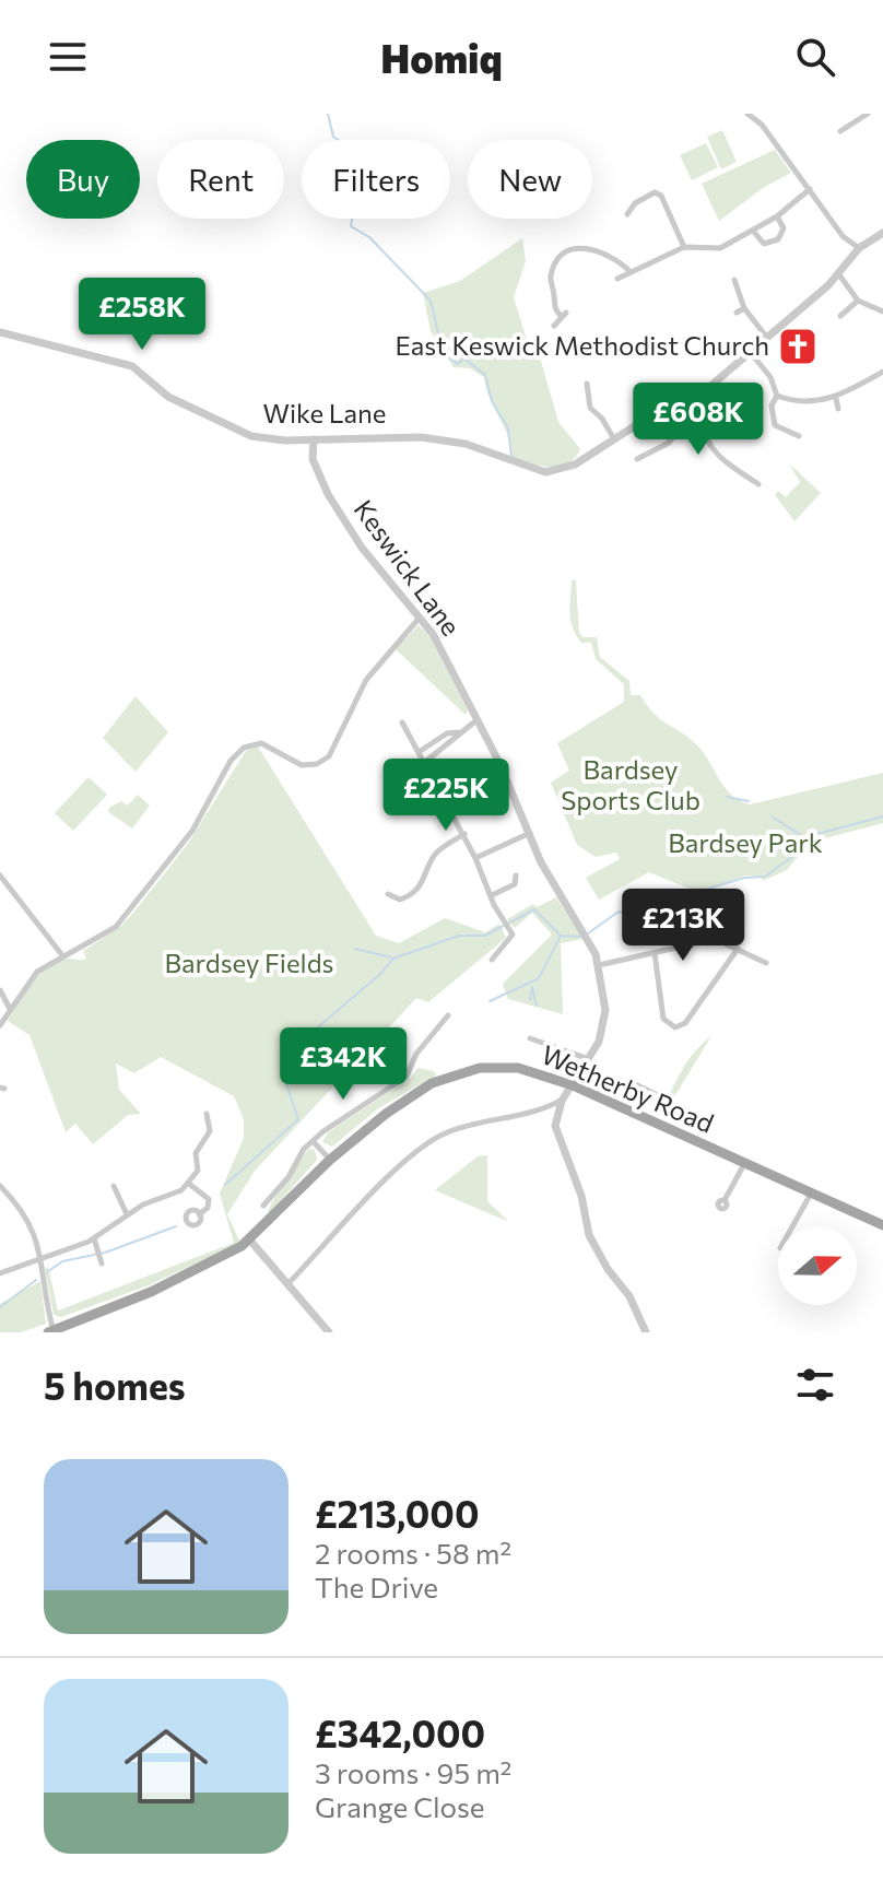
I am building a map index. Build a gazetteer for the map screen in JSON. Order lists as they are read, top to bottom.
{
  "streets": {
    "main road": ["Wetherby Road"],
    "street": ["Wike Lane", "Keswick Lane"]
  },
  "crossings": [
    ["Wike Lane", "Keswick Lane"],
    ["Keswick Lane", "Wetherby Road"]
  ],
  "parks": ["Bardsey Sports Club", "Bardsey Park", "Bardsey Fields"],
  "places": {
    "church": ["East Keswick Methodist Church"]
  },
  "north": "right",
  "page": {
    "header": "Homiq",
    "chip": [
      "Buy",
      "Rent",
      "Filters",
      "New"
    ],
    "price": [
      "£258K",
      "£608K",
      "£225K",
      "£213K",
      "£342K"
    ],
    "heading": "5 homes",
    "list": [
      {
        "name": "£213,000",
        "note": "2 rooms · 58 m² · The Drive"
      },
      {
        "name": "£342,000",
        "note": "3 rooms · 95 m² · Grange Close"
      }
    ]
  }
}
